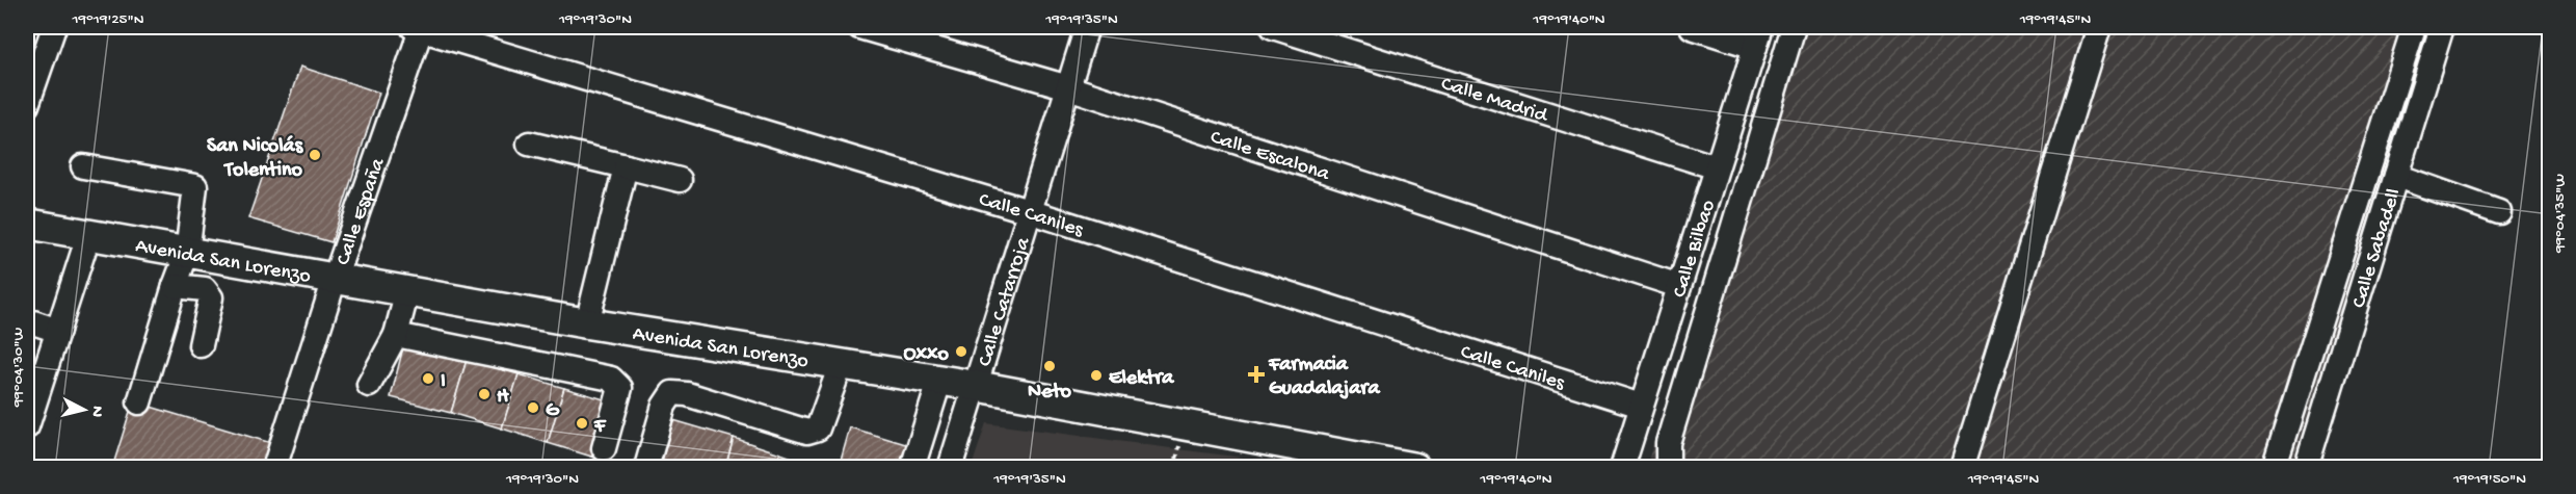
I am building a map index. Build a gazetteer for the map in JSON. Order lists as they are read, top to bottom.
{
  "streets": {
    "main road": ["Avenida San Lorenzo"],
    "street": [
      "Calle Madrid",
      "Calle Escalona",
      "Calle España",
      "Calle Caniles",
      "Calle Sabadell",
      "Calle Bilbao",
      "Calle Catarroja"
    ]
  },
  "crossings": [
    ["Calle Madrid", "Calle Bilbao"],
    ["Calle Escalona", "Calle Bilbao"],
    ["Calle Escalona", "Calle Catarroja"],
    ["Calle España", "Calle Caniles"],
    ["Calle España", "Avenida San Lorenzo"],
    ["Calle Caniles", "Calle Bilbao"],
    ["Calle Caniles", "Calle Catarroja"],
    ["Avenida San Lorenzo", "Calle Catarroja"]
  ],
  "places": {
    "other": [
      "San Nicolás Tolentino",
      "Oxxo",
      "Neto",
      "Elektra",
      "I",
      "H",
      "G",
      "F"
    ],
    "health": ["Farmacia Guadalajara"]
  },
  "north": "right",
  "coordinates": [
    "19°19'25\"N",
    "19°19'30\"N",
    "19°19'35\"N",
    "19°19'40\"N",
    "19°19'45\"N",
    "99°04'35\"W",
    "99°04'30\"W",
    "19°19'50\"N"
  ]
}
